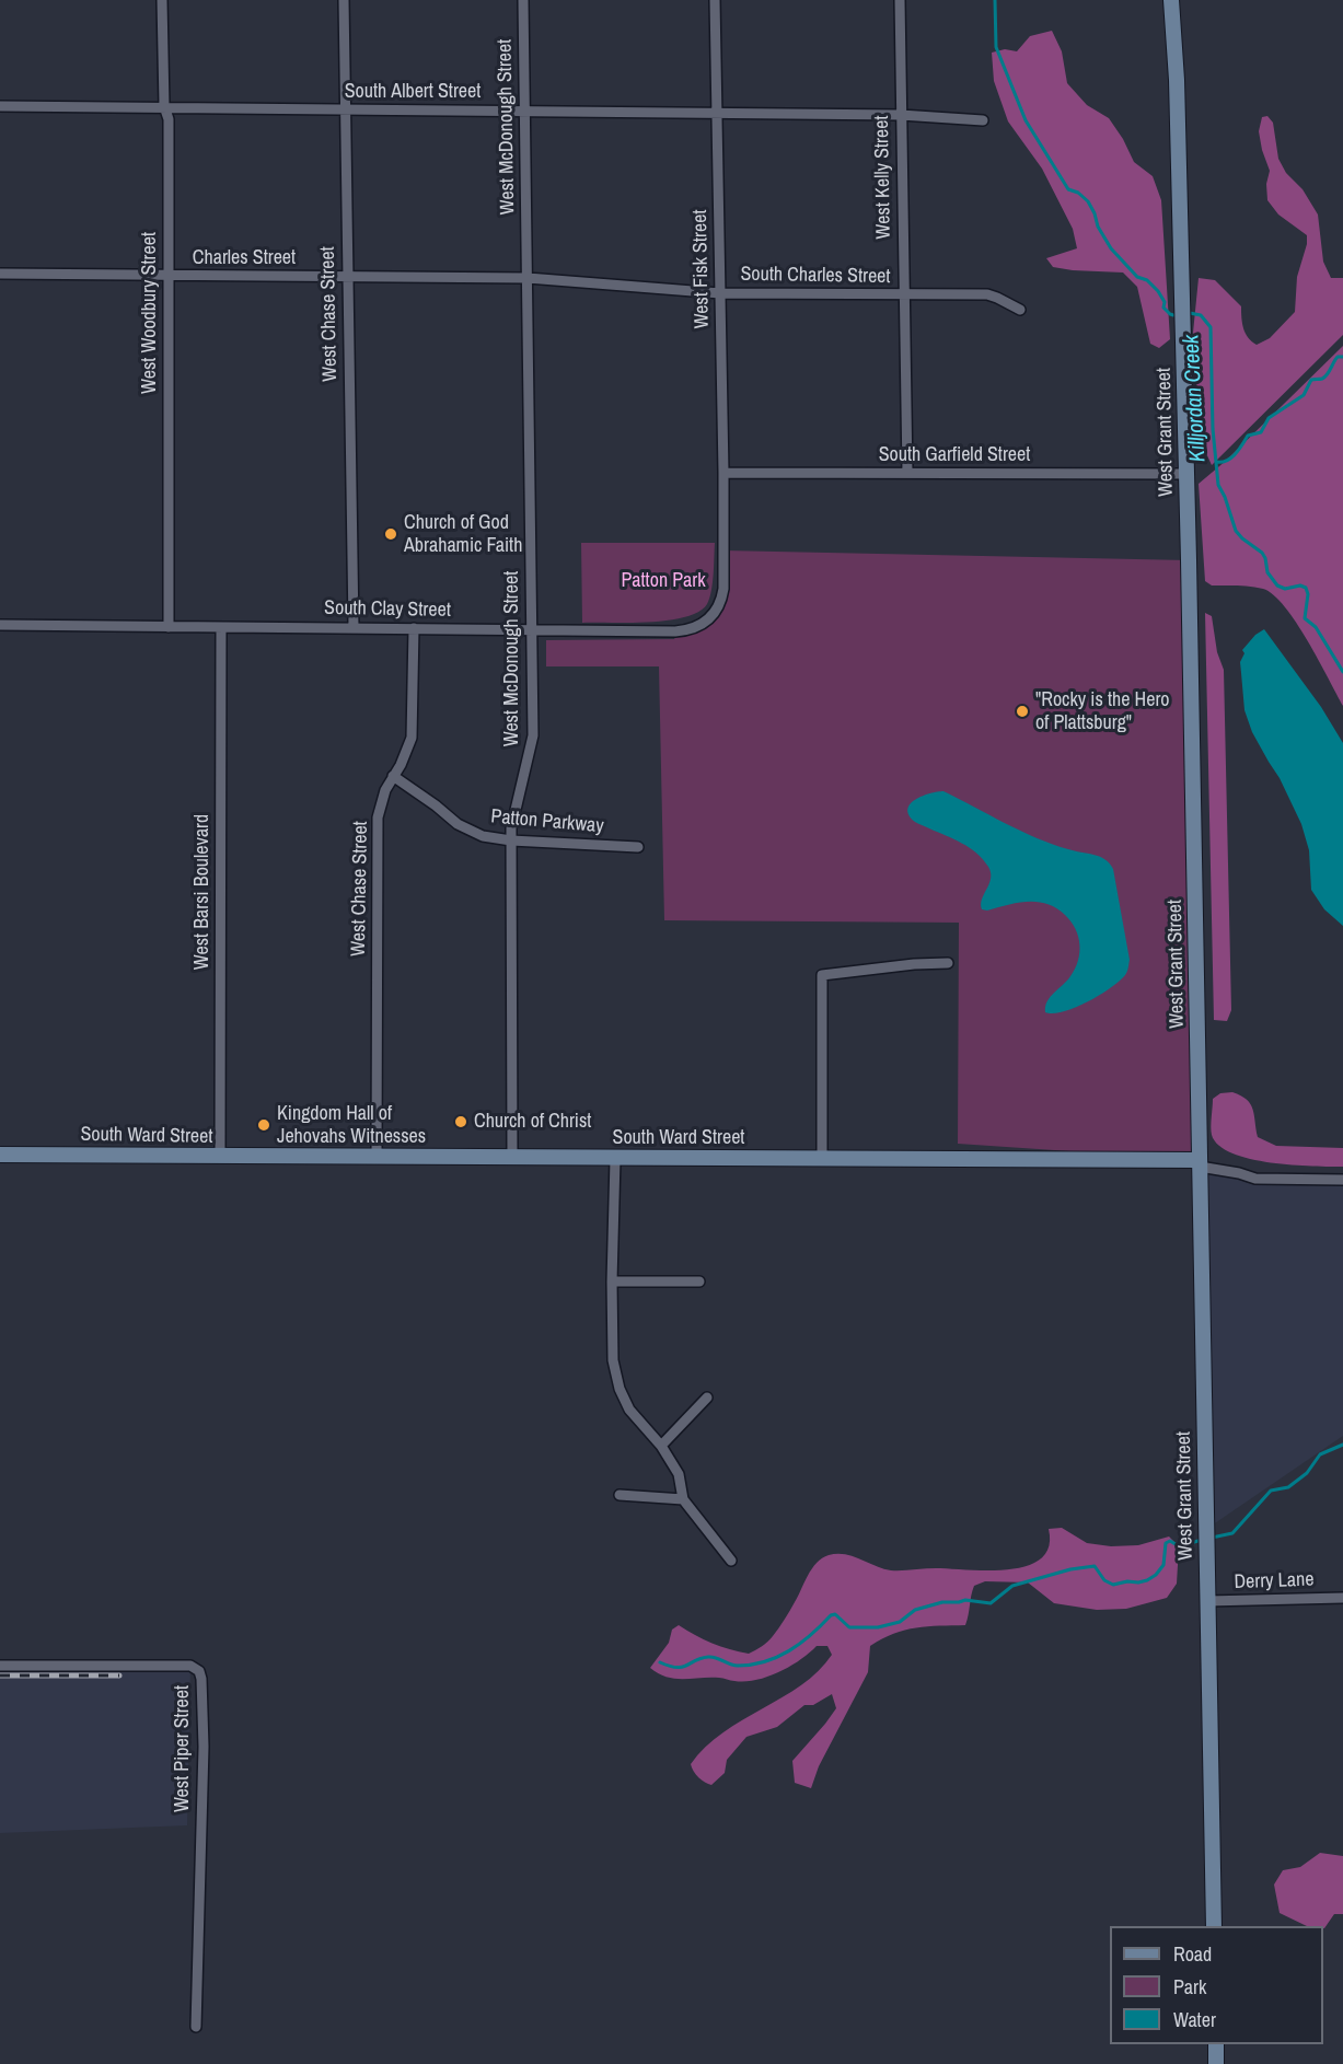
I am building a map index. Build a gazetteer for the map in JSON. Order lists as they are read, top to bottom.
{
  "streets": {
    "main road": ["West Grant Street", "South Ward Street"],
    "street": [
      "South Albert Street",
      "West McDonough Street",
      "West Kelly Street",
      "Charles Street",
      "West Fisk Street",
      "South Charles Street",
      "West Woodbury Street",
      "West Chase Street",
      "South Garfield Street",
      "South Clay Street",
      "Patton Parkway",
      "West Barsi Boulevard",
      "Derry Lane",
      "West Piper Street"
    ]
  },
  "crossings": [
    ["South Albert Street", "West McDonough Street"],
    ["South Albert Street", "West Kelly Street"],
    ["South Albert Street", "West Fisk Street"],
    ["South Albert Street", "West Woodbury Street"],
    ["South Albert Street", "West Chase Street"],
    ["West McDonough Street", "Charles Street"],
    ["West McDonough Street", "South Charles Street"],
    ["West McDonough Street", "South Clay Street"],
    ["West McDonough Street", "Patton Parkway"],
    ["West McDonough Street", "South Ward Street"],
    ["West Kelly Street", "South Charles Street"],
    ["West Kelly Street", "South Garfield Street"],
    ["Charles Street", "South Charles Street"],
    ["Charles Street", "West Woodbury Street"],
    ["Charles Street", "West Chase Street"],
    ["West Fisk Street", "South Charles Street"],
    ["West Fisk Street", "South Garfield Street"],
    ["West Fisk Street", "South Clay Street"],
    ["West Woodbury Street", "South Clay Street"],
    ["West Chase Street", "South Clay Street"],
    ["West Chase Street", "Patton Parkway"],
    ["West Chase Street", "South Ward Street"],
    ["West Grant Street", "South Garfield Street"],
    ["West Grant Street", "South Ward Street"],
    ["West Grant Street", "Derry Lane"],
    ["South Clay Street", "West Barsi Boulevard"],
    ["West Barsi Boulevard", "South Ward Street"]
  ],
  "water": ["Killjordan Creek"],
  "parks": ["Patton Park"],
  "places": [
    "Church of God Abrahamic Faith",
    "\"Rocky is the Hero of Plattsburg\"",
    "Church of Christ",
    "Kingdom Hall of Jehovahs Witnesses"
  ],
  "legend": ["Road", "Park", "Water"]
}
